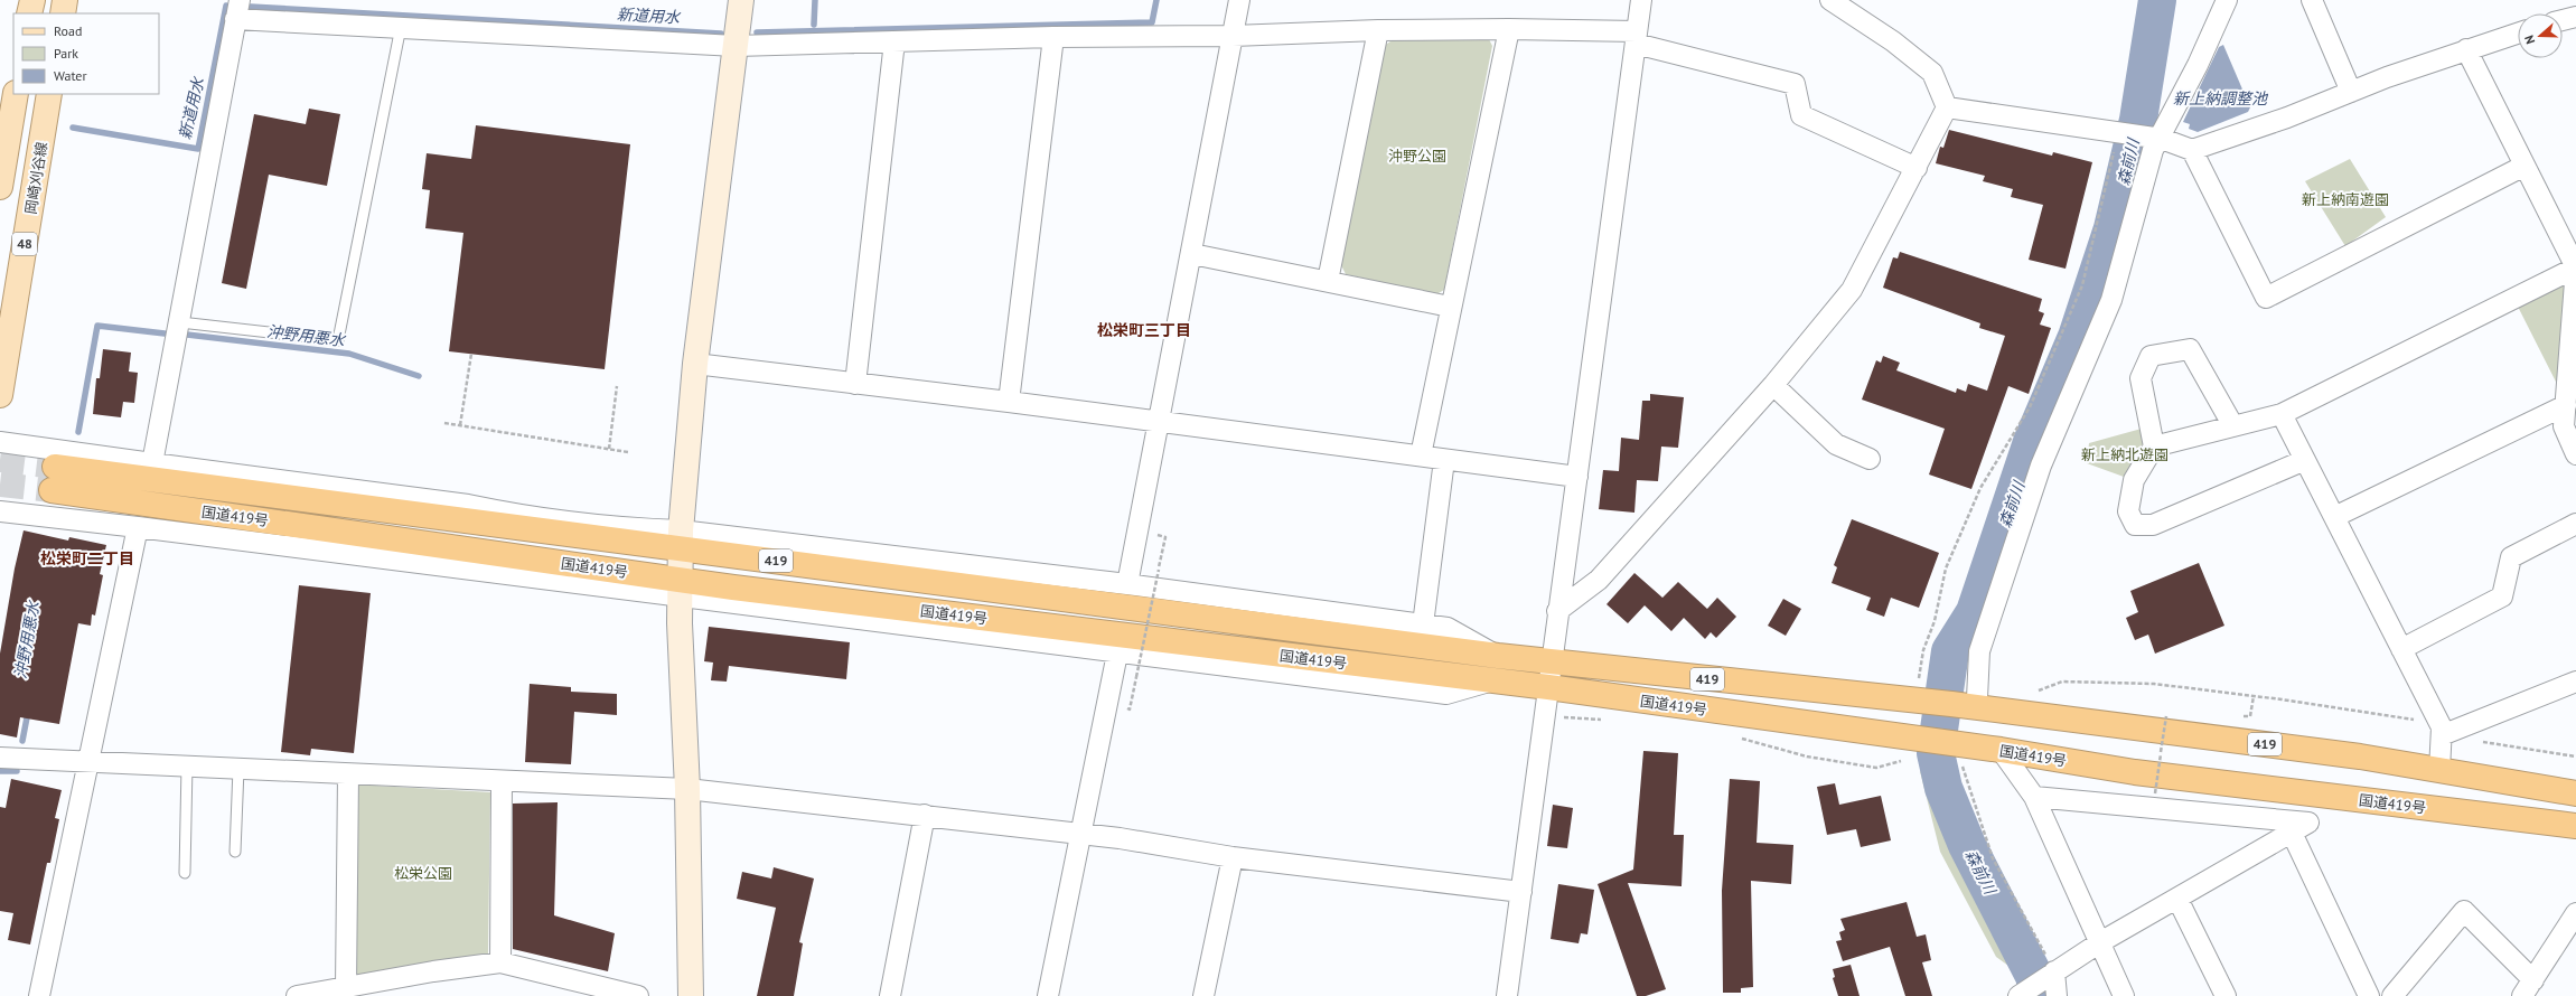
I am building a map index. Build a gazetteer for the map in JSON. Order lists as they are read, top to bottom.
{
  "streets": {
    "highway": ["国道419号", "419"],
    "main road": ["岡崎刈谷線", "48"]
  },
  "districts": ["松栄町三丁目", "松栄町二丁目"],
  "water": [
    "新道用水",
    "新上納調整池",
    "森前川",
    "沖野用悪水"
  ],
  "parks": [
    "沖野公園",
    "新上納南遊園",
    "新上納北遊園",
    "松栄公園"
  ],
  "legend": ["Road", "Park", "Water"],
  "north": "left"
}
